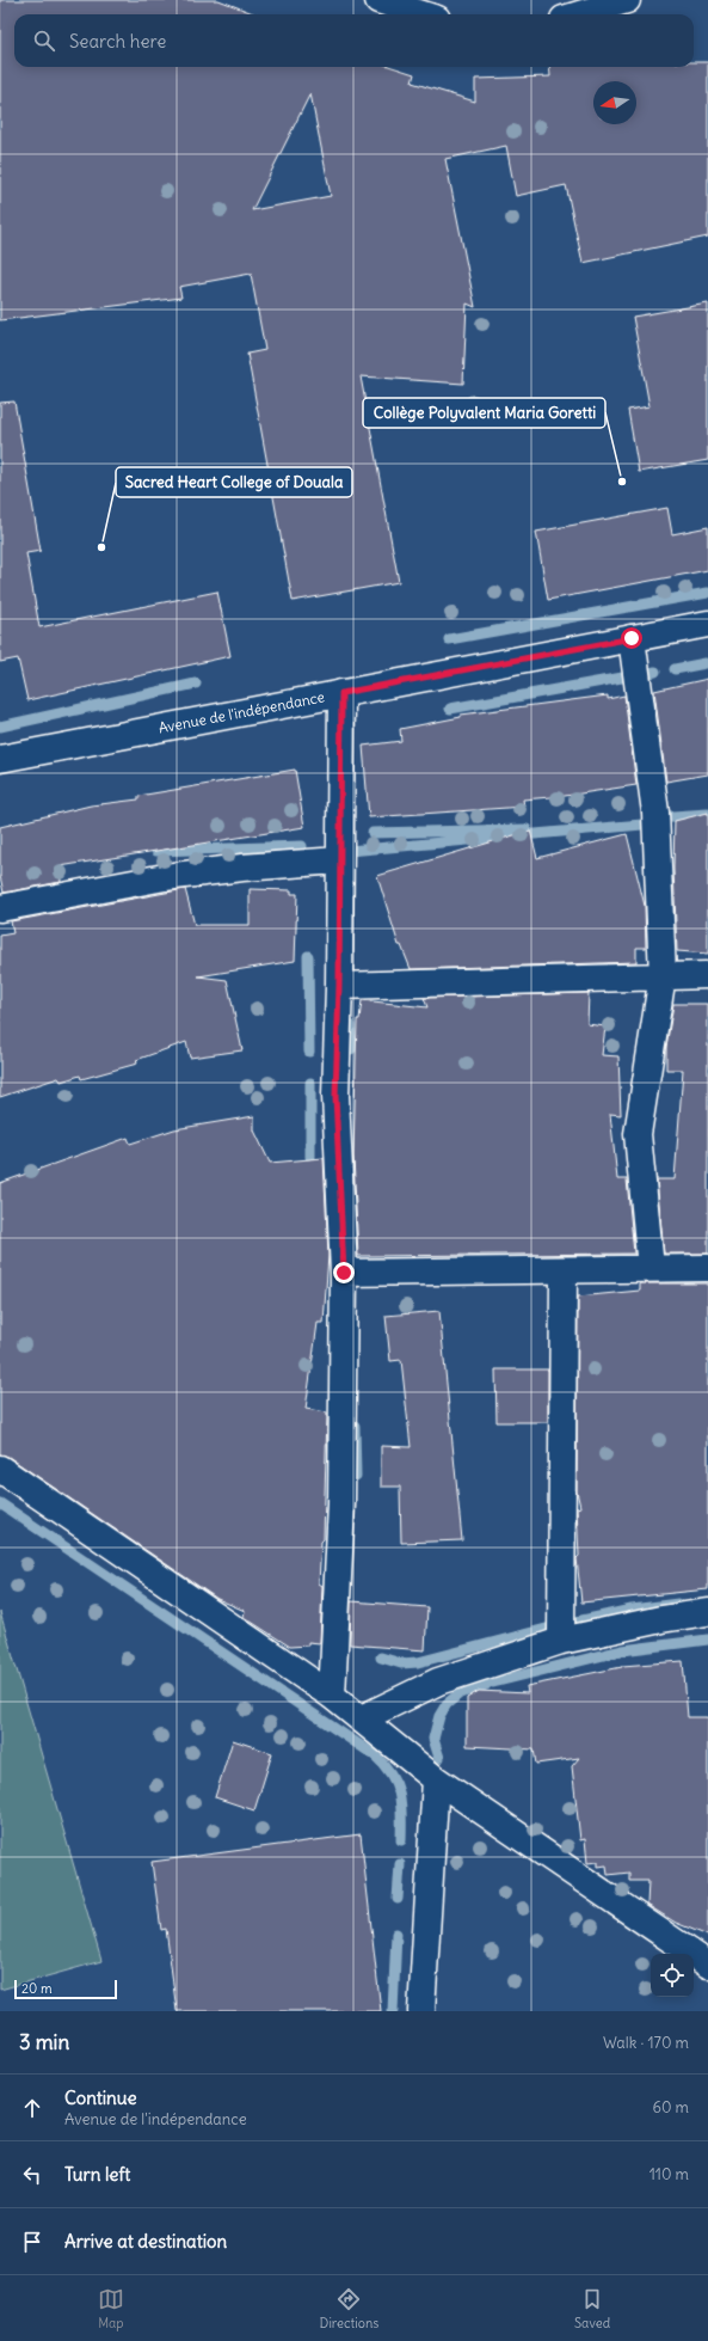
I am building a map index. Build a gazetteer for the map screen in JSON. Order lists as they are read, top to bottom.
{
  "streets": {
    "street": ["Avenue de l'indépendance"]
  },
  "places": ["Collège Polyvalent Maria Goretti", "Sacred Heart College of Douala"],
  "scale_bar": "20 m",
  "north": "left",
  "page": {
    "search": "Search here",
    "scale": "20 m",
    "heading": ["3 min", "Walk · 170 m"],
    "list": [
      ["Continue", "Avenue de l'indépendance", "60 m"],
      ["Turn left", "110 m"],
      "Arrive at destination"
    ],
    "nav": ["Map", "Directions", "Saved"]
  }
}
